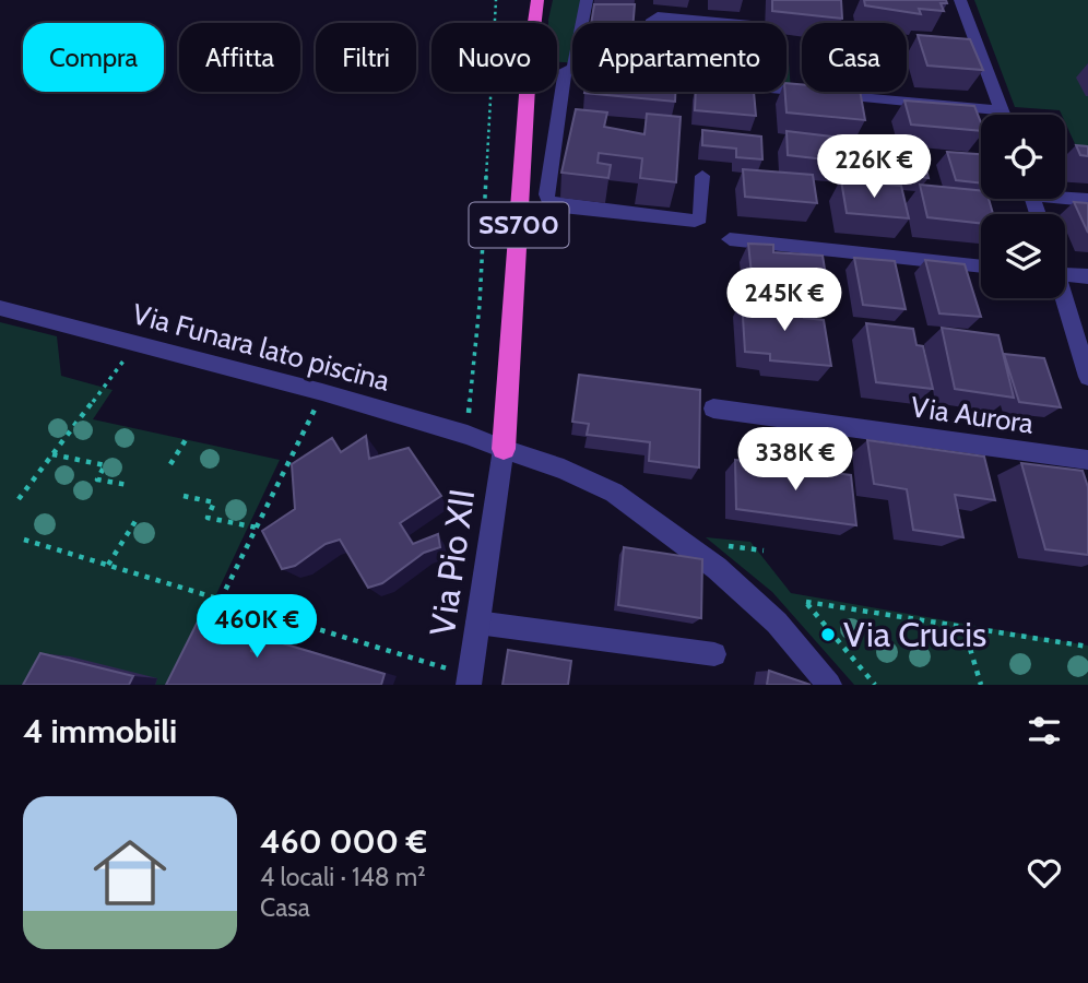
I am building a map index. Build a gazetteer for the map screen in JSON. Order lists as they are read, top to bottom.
{
  "streets": {
    "highway": ["SS700"],
    "street": ["Via Funara lato piscina", "Via Aurora", "Via Pio XII"]
  },
  "crossings": [
    ["SS700", "Via Funara lato piscina"],
    ["SS700", "Via Pio XII"],
    ["Via Funara lato piscina", "Via Pio XII"]
  ],
  "places": ["Via Crucis"],
  "page": {
    "chip": [
      "Compra",
      "Affitta",
      "Filtri",
      "Nuovo",
      "Appartamento",
      "Casa"
    ],
    "price": [
      "226K €",
      "245K €",
      "338K €",
      "460K €"
    ],
    "heading": "4 immobili",
    "list": [
      {
        "name": "460 000 €",
        "note": "4 locali · 148 m² · Casa"
      }
    ]
  }
}
